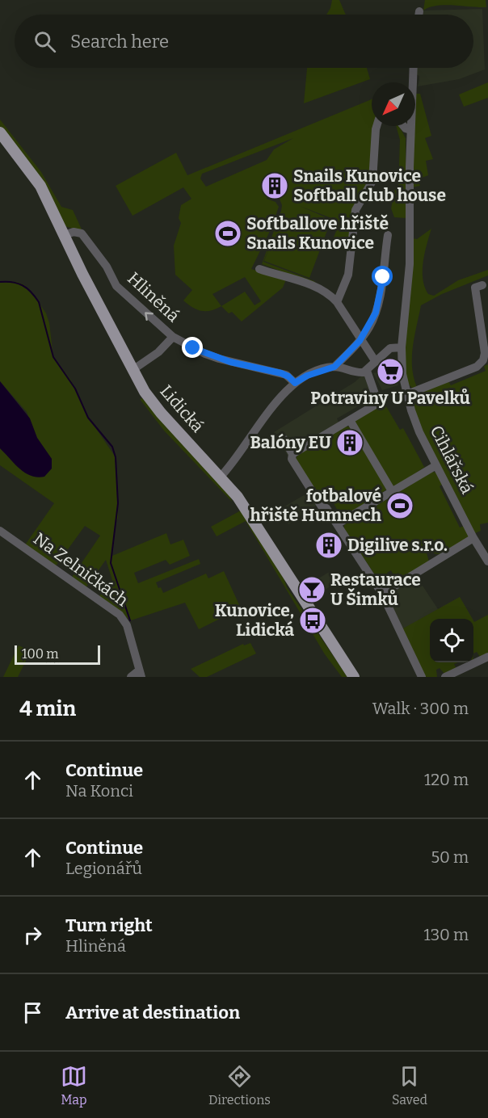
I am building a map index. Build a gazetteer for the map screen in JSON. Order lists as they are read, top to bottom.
{
  "streets": {
    "main road": ["Lidická"],
    "street": ["Hliněná", "Cihlářská", "Na Zelničkách"]
  },
  "crossings": [
    ["Hliněná", "Lidická"]
  ],
  "one_way": ["Hliněná"],
  "places": {
    "building": ["Snails Kunovice Softball club house", "Balóny EU", "Digilive s.r.o."],
    "sports": ["Softballove hřiště Snails Kunovice", "fotbalové hřiště Humnech"],
    "supermarket": ["Potraviny U Pavelků"],
    "bar": ["Restaurace U Šimků"],
    "bus stop": ["Kunovice, Lidická"]
  },
  "scale_bar": "100 m",
  "north": "bottom left",
  "page": {
    "search": "Search here",
    "scale": "100 m",
    "heading": ["4 min", "Walk · 300 m"],
    "list": [
      ["Continue", "Na Konci", "120 m"],
      ["Continue", "Legionářů", "50 m"],
      ["Turn right", "Hliněná", "130 m"],
      "Arrive at destination"
    ],
    "nav": ["Map", "Directions", "Saved"]
  }
}
